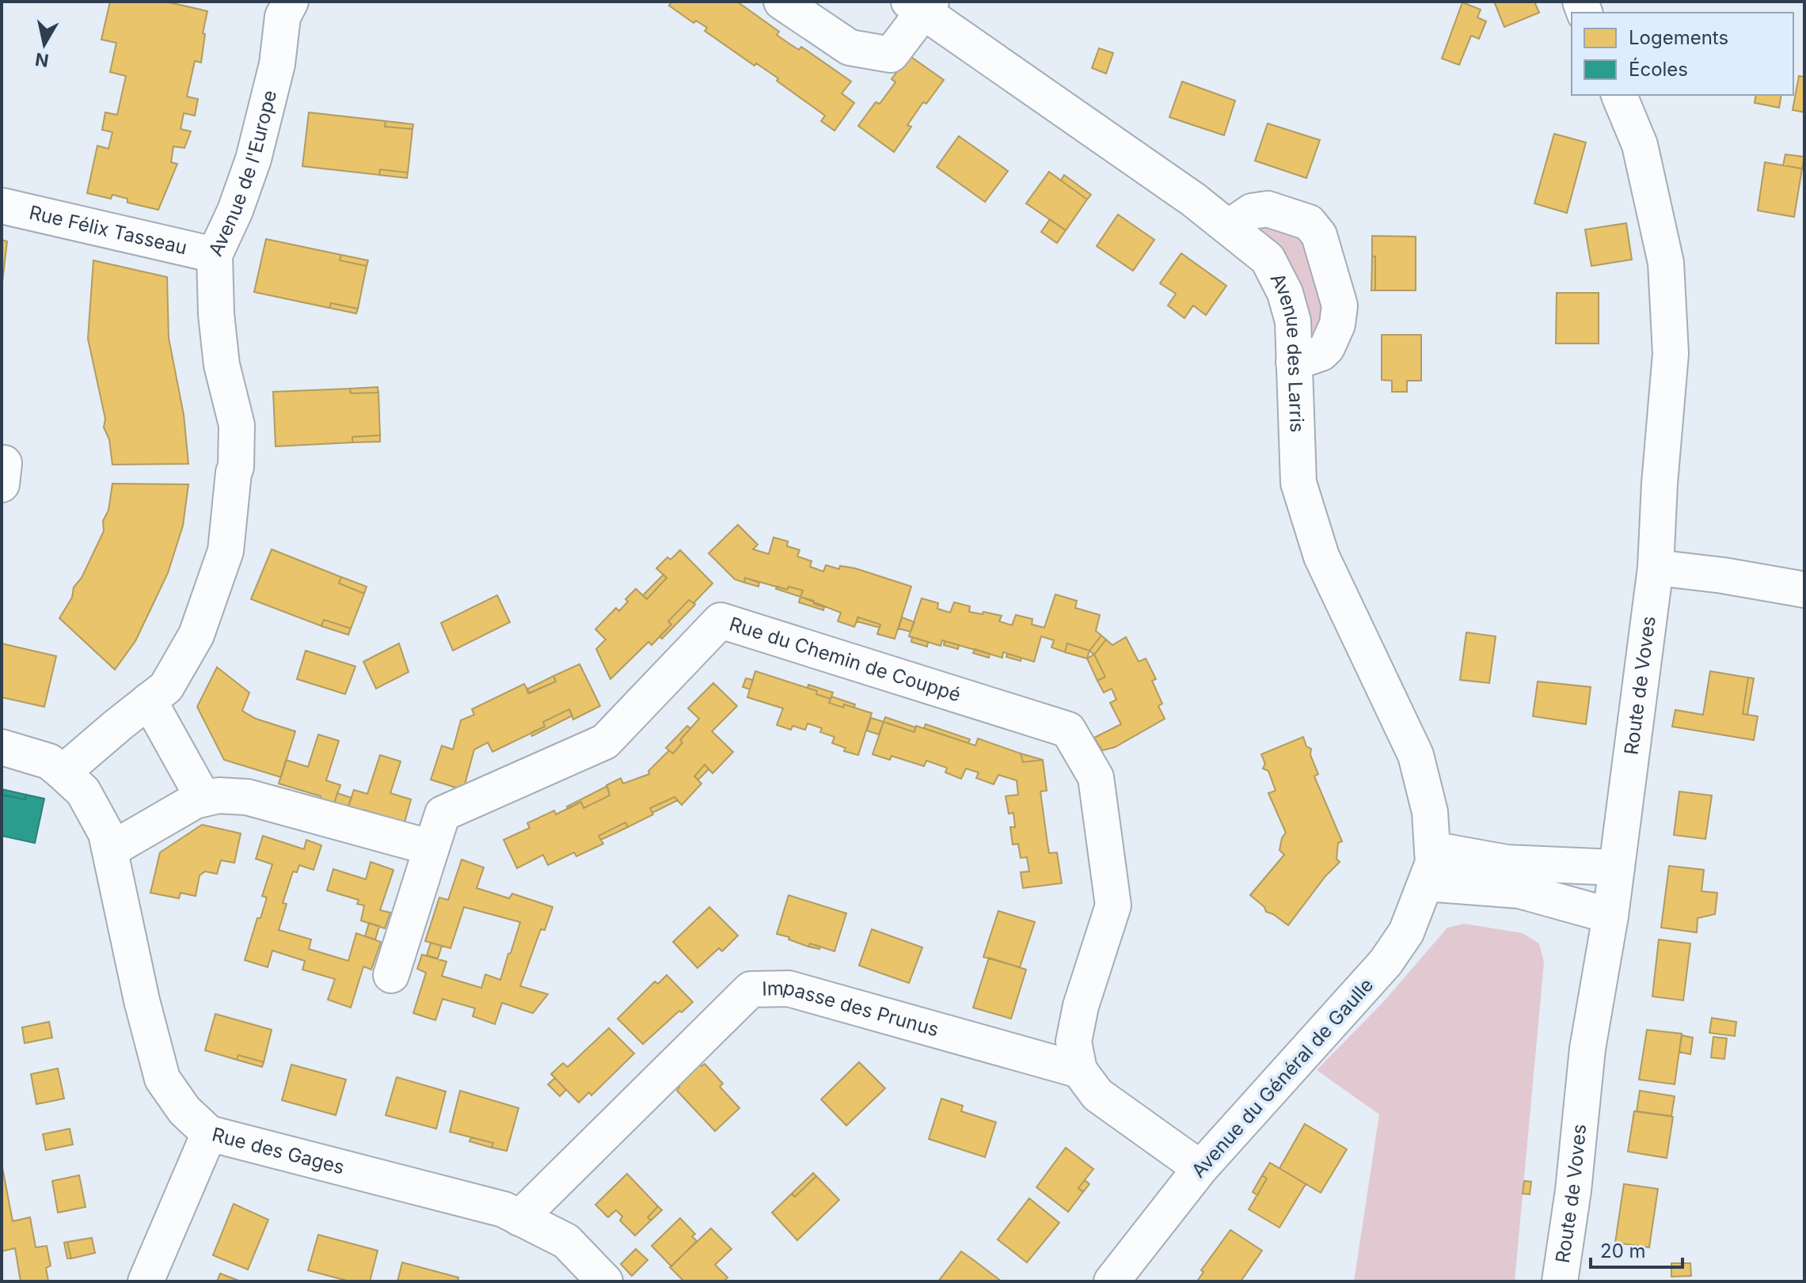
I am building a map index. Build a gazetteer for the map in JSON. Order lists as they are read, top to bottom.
{
  "streets": {
    "street": [
      "Avenue de l'Europe",
      "Rue Félix Tasseau",
      "Avenue des Larris",
      "Rue du Chemin de Couppé",
      "Route de Voves",
      "Impasse des Prunus",
      "Avenue du Général de Gaulle",
      "Rue des Gages"
    ]
  },
  "crossings": [
    ["Avenue de l'Europe", "Rue Félix Tasseau"],
    ["Avenue de l'Europe", "Rue des Gages"],
    ["Avenue des Larris", "Avenue du Général de Gaulle"],
    ["Rue du Chemin de Couppé", "Impasse des Prunus"],
    ["Rue du Chemin de Couppé", "Avenue du Général de Gaulle"],
    ["Impasse des Prunus", "Rue des Gages"]
  ],
  "legend": ["Logements", "Écoles"],
  "scale_bar": "20 m",
  "north": "bottom"
}
